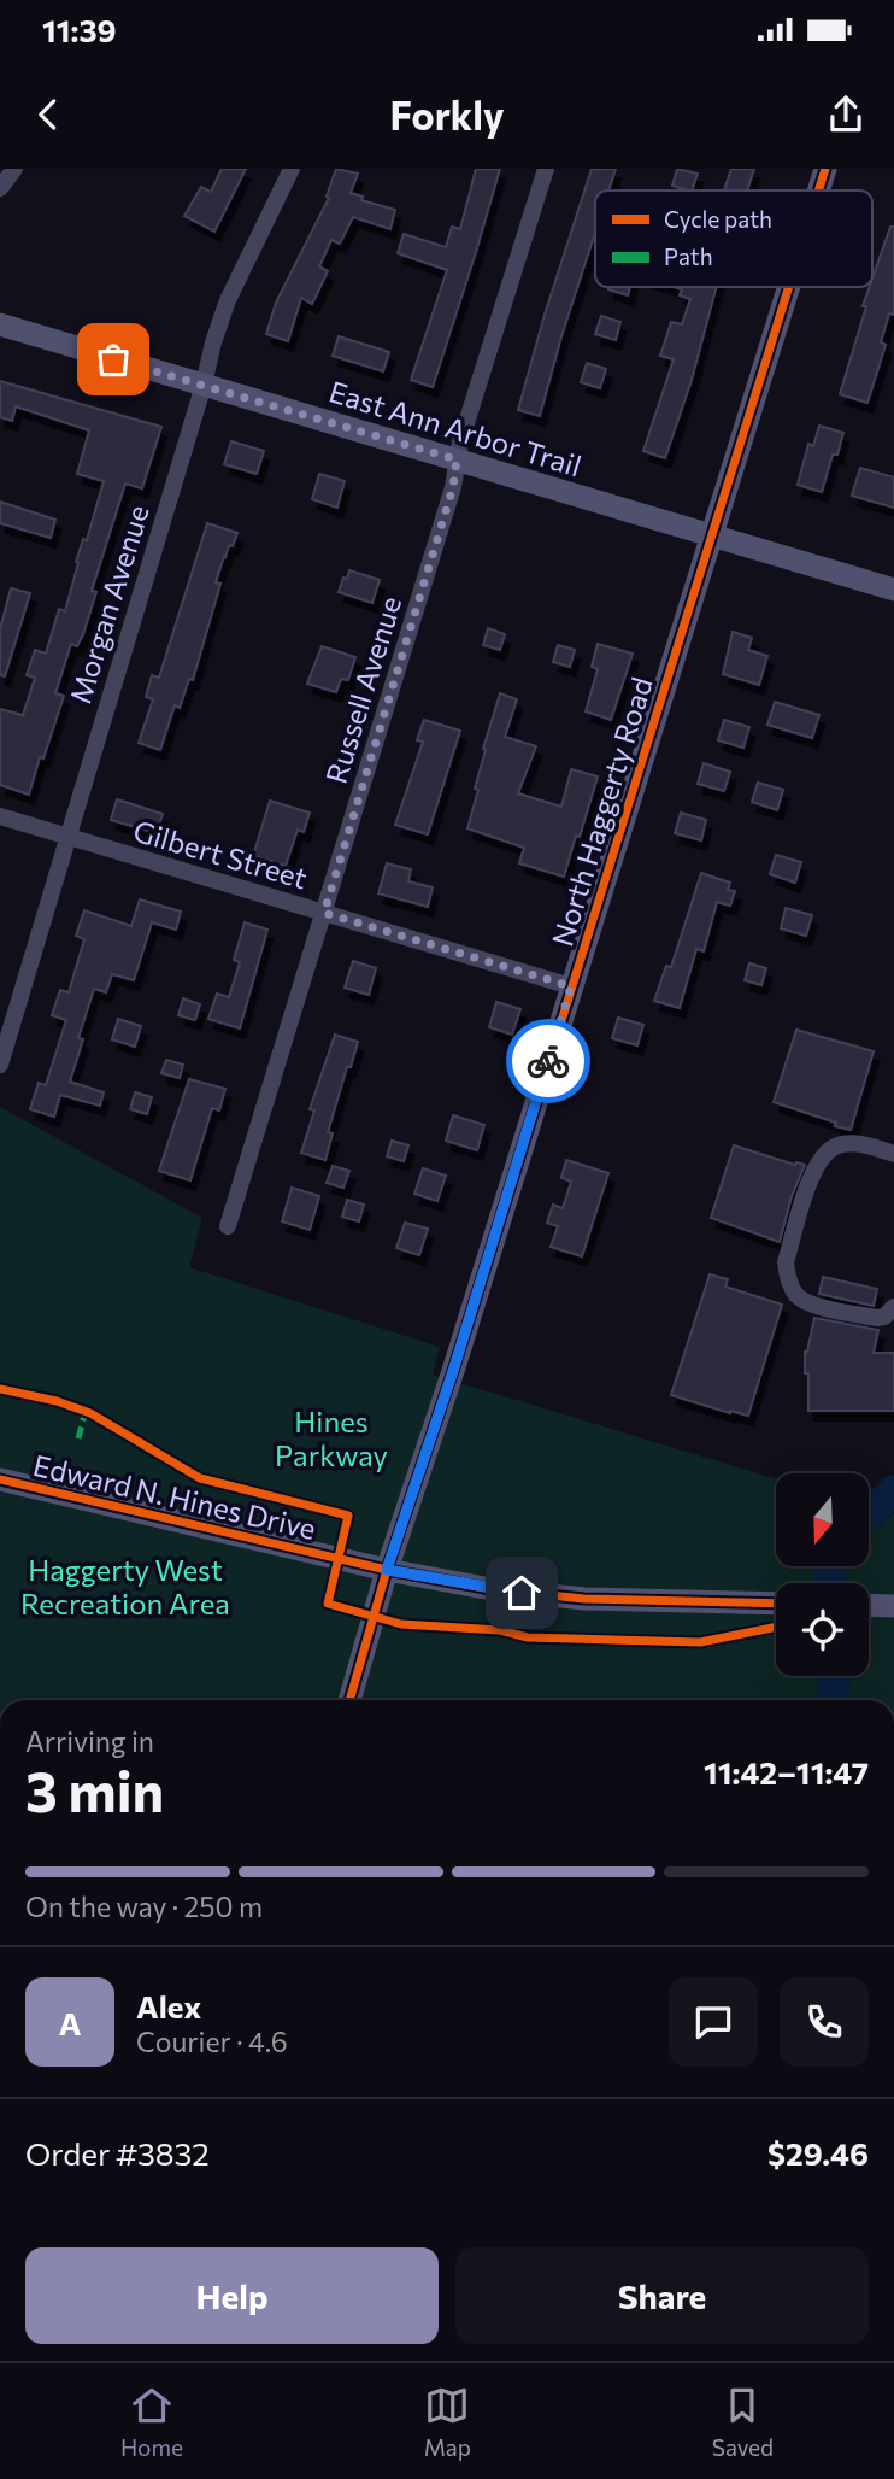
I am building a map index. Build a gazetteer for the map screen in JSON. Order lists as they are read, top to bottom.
{
  "streets": {
    "street": [
      "East Ann Arbor Trail",
      "Morgan Avenue",
      "Russell Avenue",
      "North Haggerty Road",
      "Gilbert Street",
      "Edward N. Hines Drive"
    ]
  },
  "crossings": [
    ["East Ann Arbor Trail", "Morgan Avenue"],
    ["East Ann Arbor Trail", "Russell Avenue"],
    ["East Ann Arbor Trail", "North Haggerty Road"],
    ["Morgan Avenue", "Gilbert Street"],
    ["Russell Avenue", "Gilbert Street"],
    ["North Haggerty Road", "Gilbert Street"],
    ["North Haggerty Road", "Edward N. Hines Drive"]
  ],
  "parks": ["Hines Parkway", "Haggerty West Recreation Area"],
  "legend": ["Cycle path", "Path"],
  "north": "bottom",
  "page": {
    "status": "11:39",
    "header": "Forkly",
    "heading": ["3 min", "Arriving in", "11:42–11:47"],
    "panel": [
      "Alex",
      "Courier · 4.6",
      "Order #3832",
      "$29.46"
    ],
    "bar": "On the way · 250 m",
    "round": "A",
    "buttons": ["Help", "Share"],
    "tabs": ["Home", "Map", "Saved"]
  }
}
